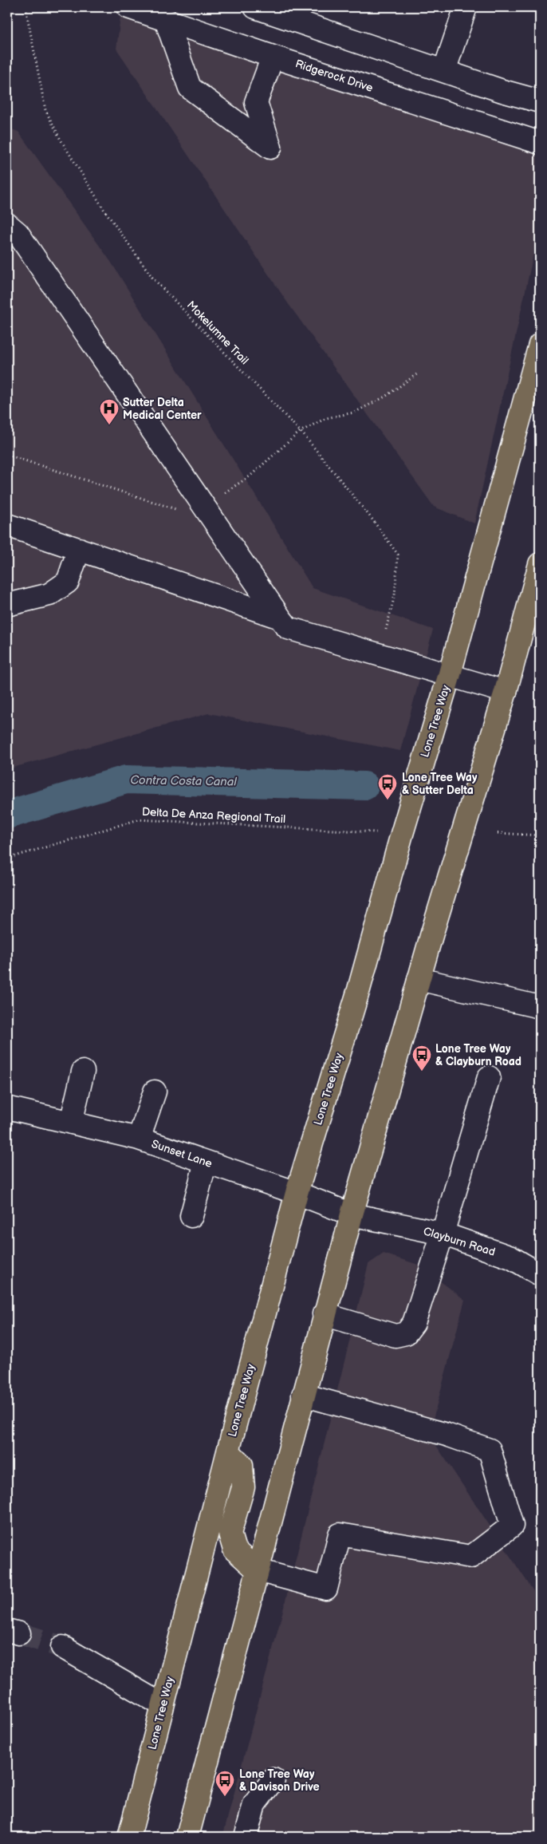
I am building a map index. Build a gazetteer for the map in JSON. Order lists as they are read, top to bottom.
{
  "streets": {
    "main road": ["Lone Tree Way"],
    "street": ["Ridgerock Drive", "Sunset Lane", "Clayburn Road"],
    "path": ["Mokelumne Trail", "Delta De Anza Regional Trail"]
  },
  "crossings": [
    ["Lone Tree Way", "Sunset Lane"],
    ["Sunset Lane", "Clayburn Road"]
  ],
  "water": ["Contra Costa Canal"],
  "places": {
    "hospital": ["Sutter Delta Medical Center"],
    "bus stop": ["Lone Tree Way & Sutter Delta", "Lone Tree Way & Clayburn Road", "Lone Tree Way & Davison Drive"]
  }
}
